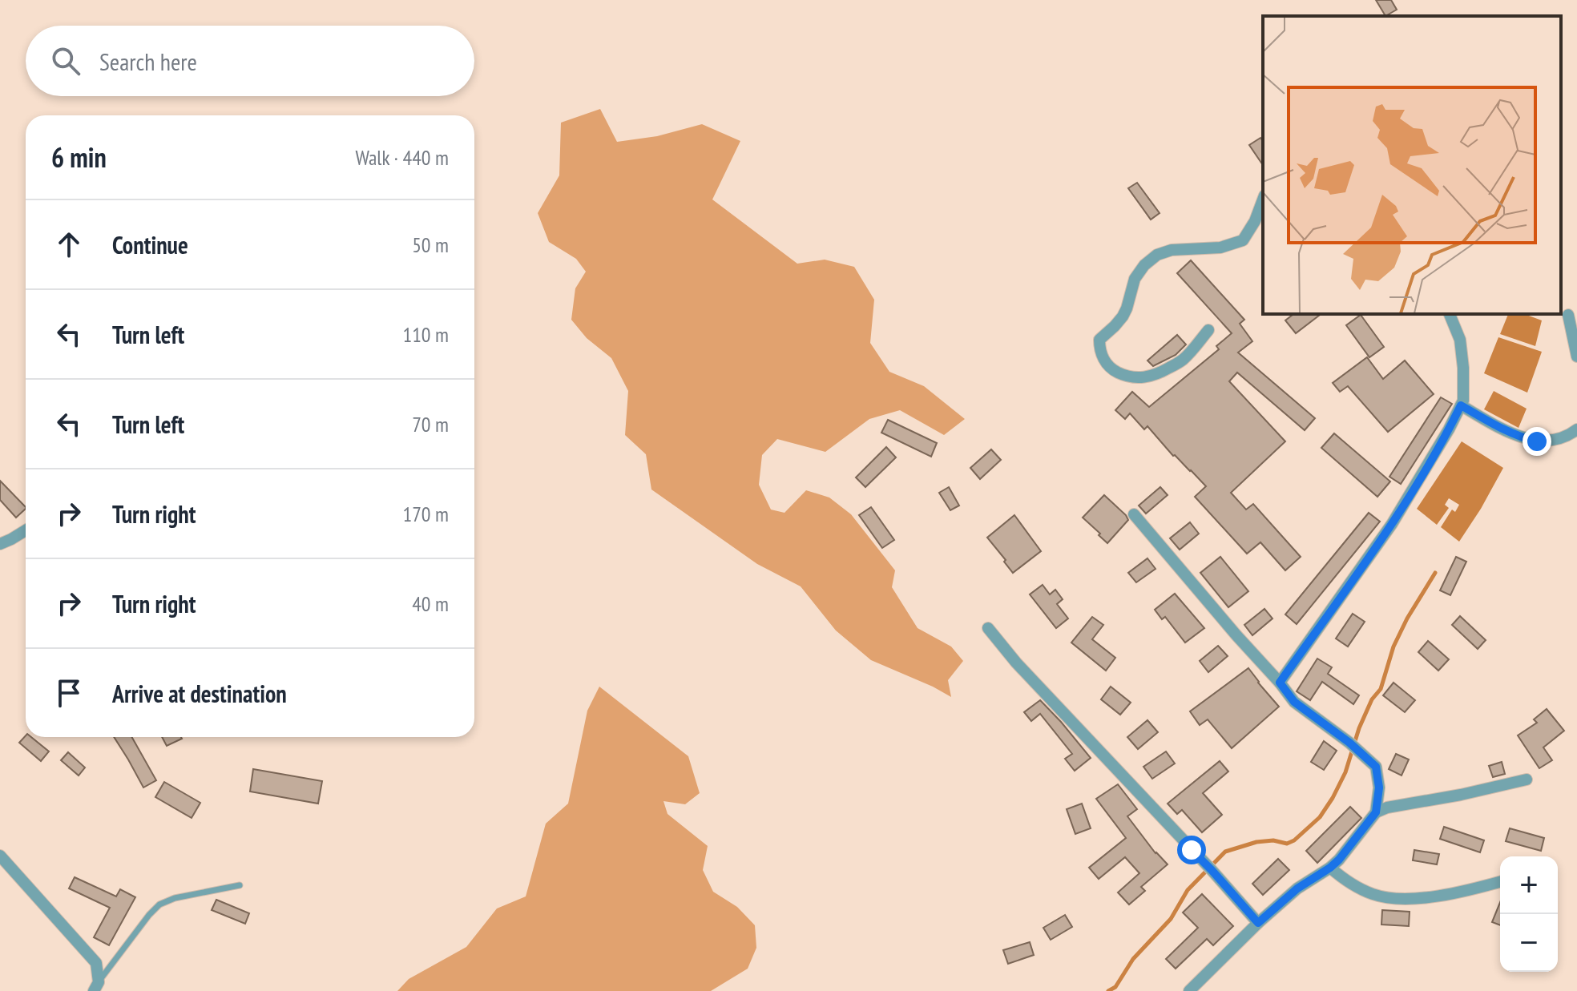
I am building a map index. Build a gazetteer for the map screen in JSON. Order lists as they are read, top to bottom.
{
  "page": {
    "search": "Search here",
    "heading": ["6 min", "Walk · 440 m"],
    "list": [
      ["Continue", "50 m"],
      ["Turn left", "110 m"],
      ["Turn left", "70 m"],
      ["Turn right", "170 m"],
      ["Turn right", "40 m"],
      "Arrive at destination"
    ],
    "map_buttons": ["+", "−"]
  }
}
